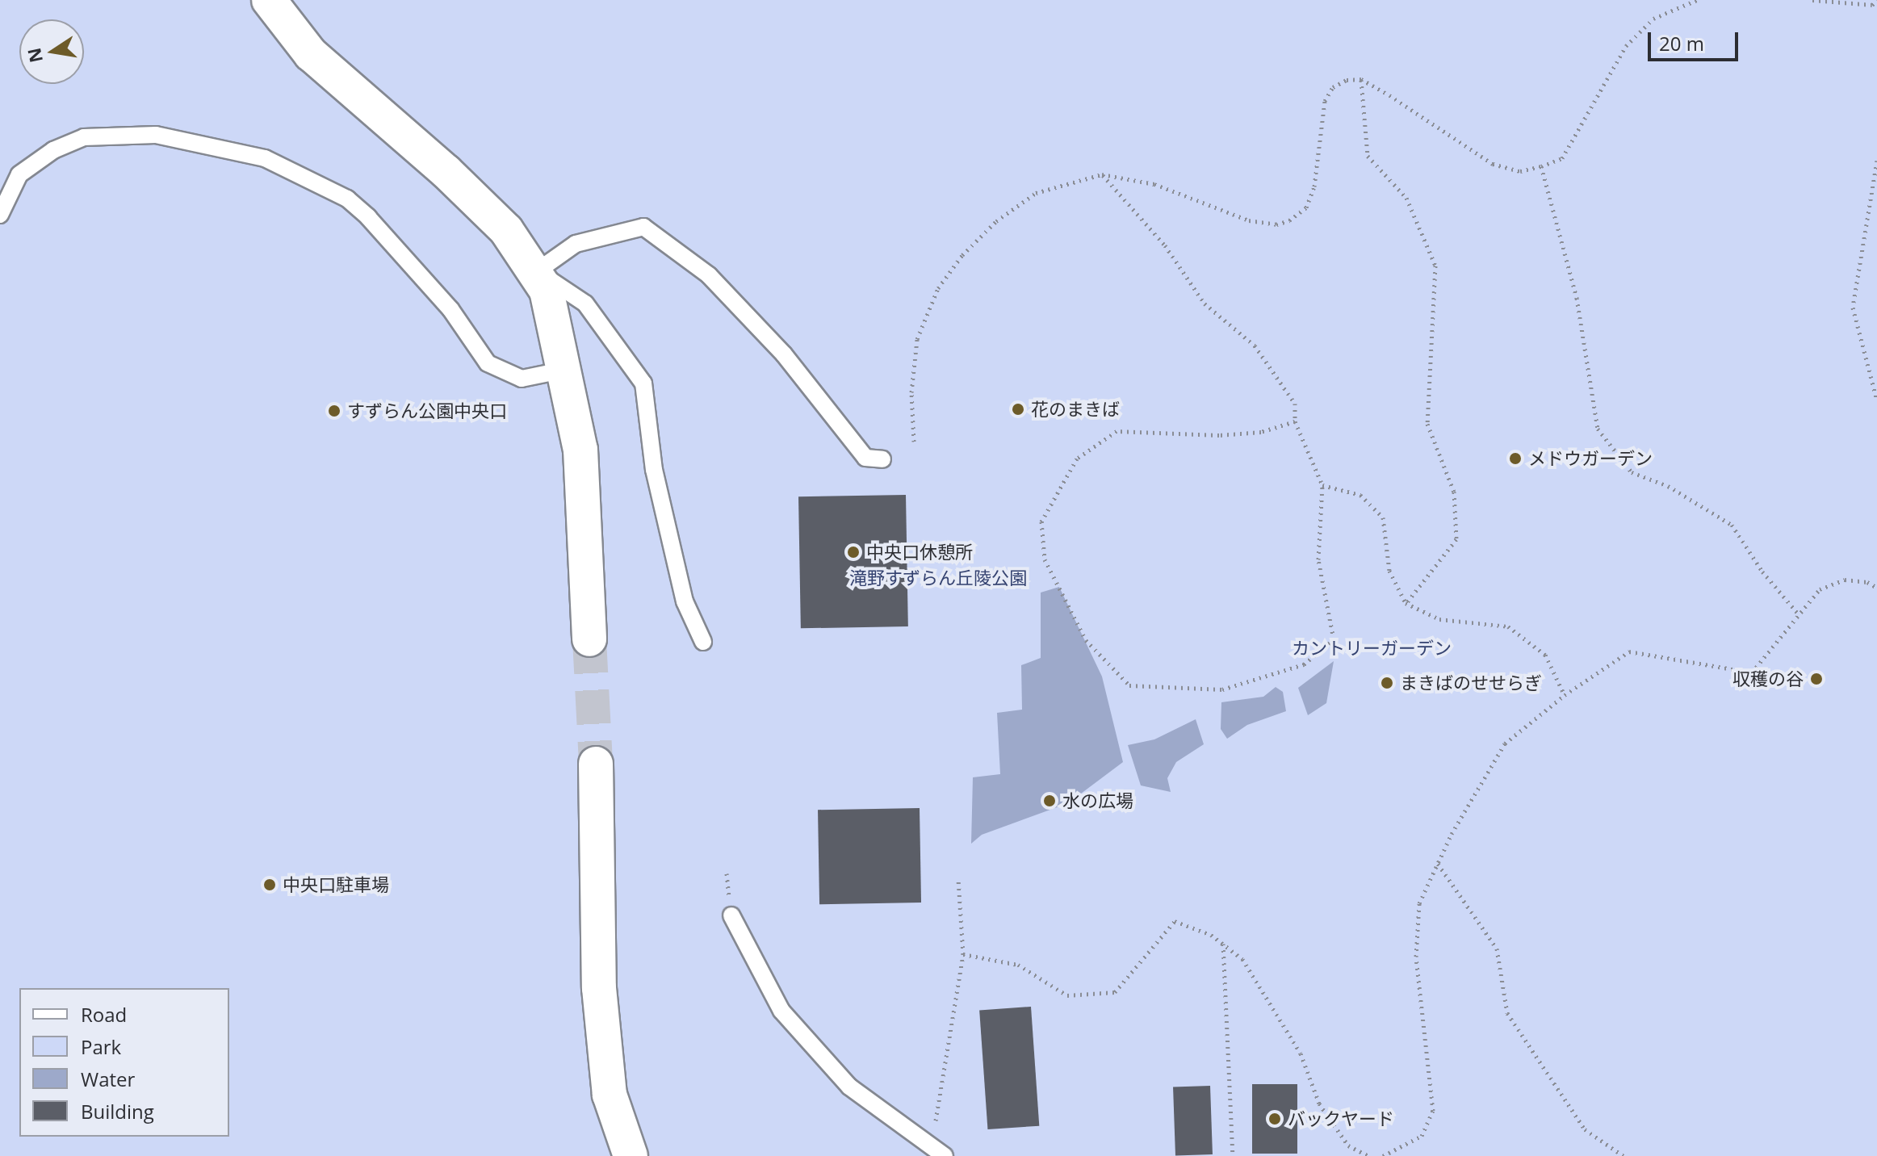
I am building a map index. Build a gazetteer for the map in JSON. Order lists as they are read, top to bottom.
{
  "parks": ["滝野すずらん丘陵公園", "カントリーガーデン"],
  "places": [
    "花のまきば",
    "すずらん公園中央口",
    "メドウガーデン",
    "中央口休憩所",
    "収穫の谷",
    "まきばのせせらぎ",
    "水の広場",
    "中央口駐車場",
    "バックヤード"
  ],
  "legend": [
    "Road",
    "Park",
    "Water",
    "Building"
  ],
  "scale_bar": "20 m",
  "north": "left"
}
